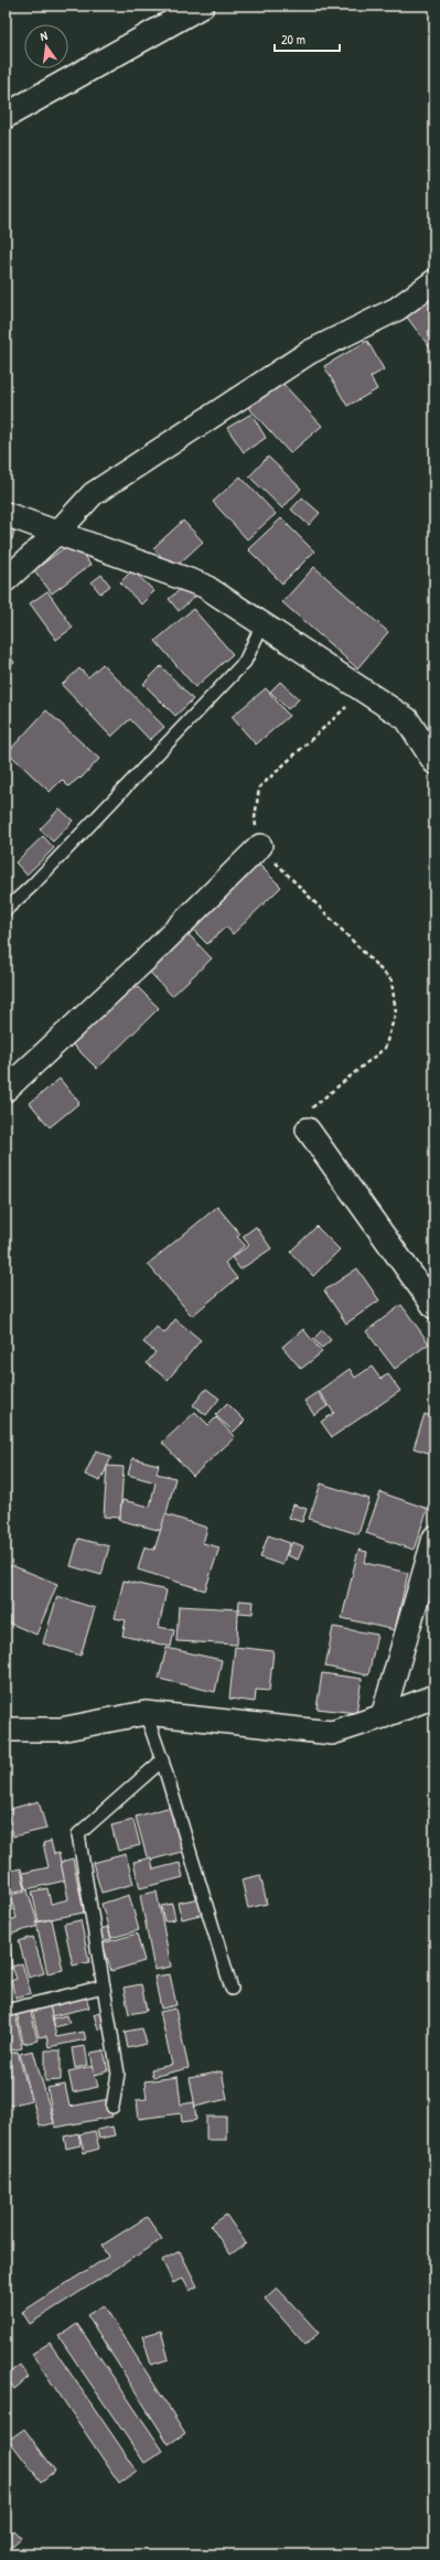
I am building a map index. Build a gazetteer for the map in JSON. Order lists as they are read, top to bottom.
{
  "scale_bar": "20 m",
  "north": "top"
}
